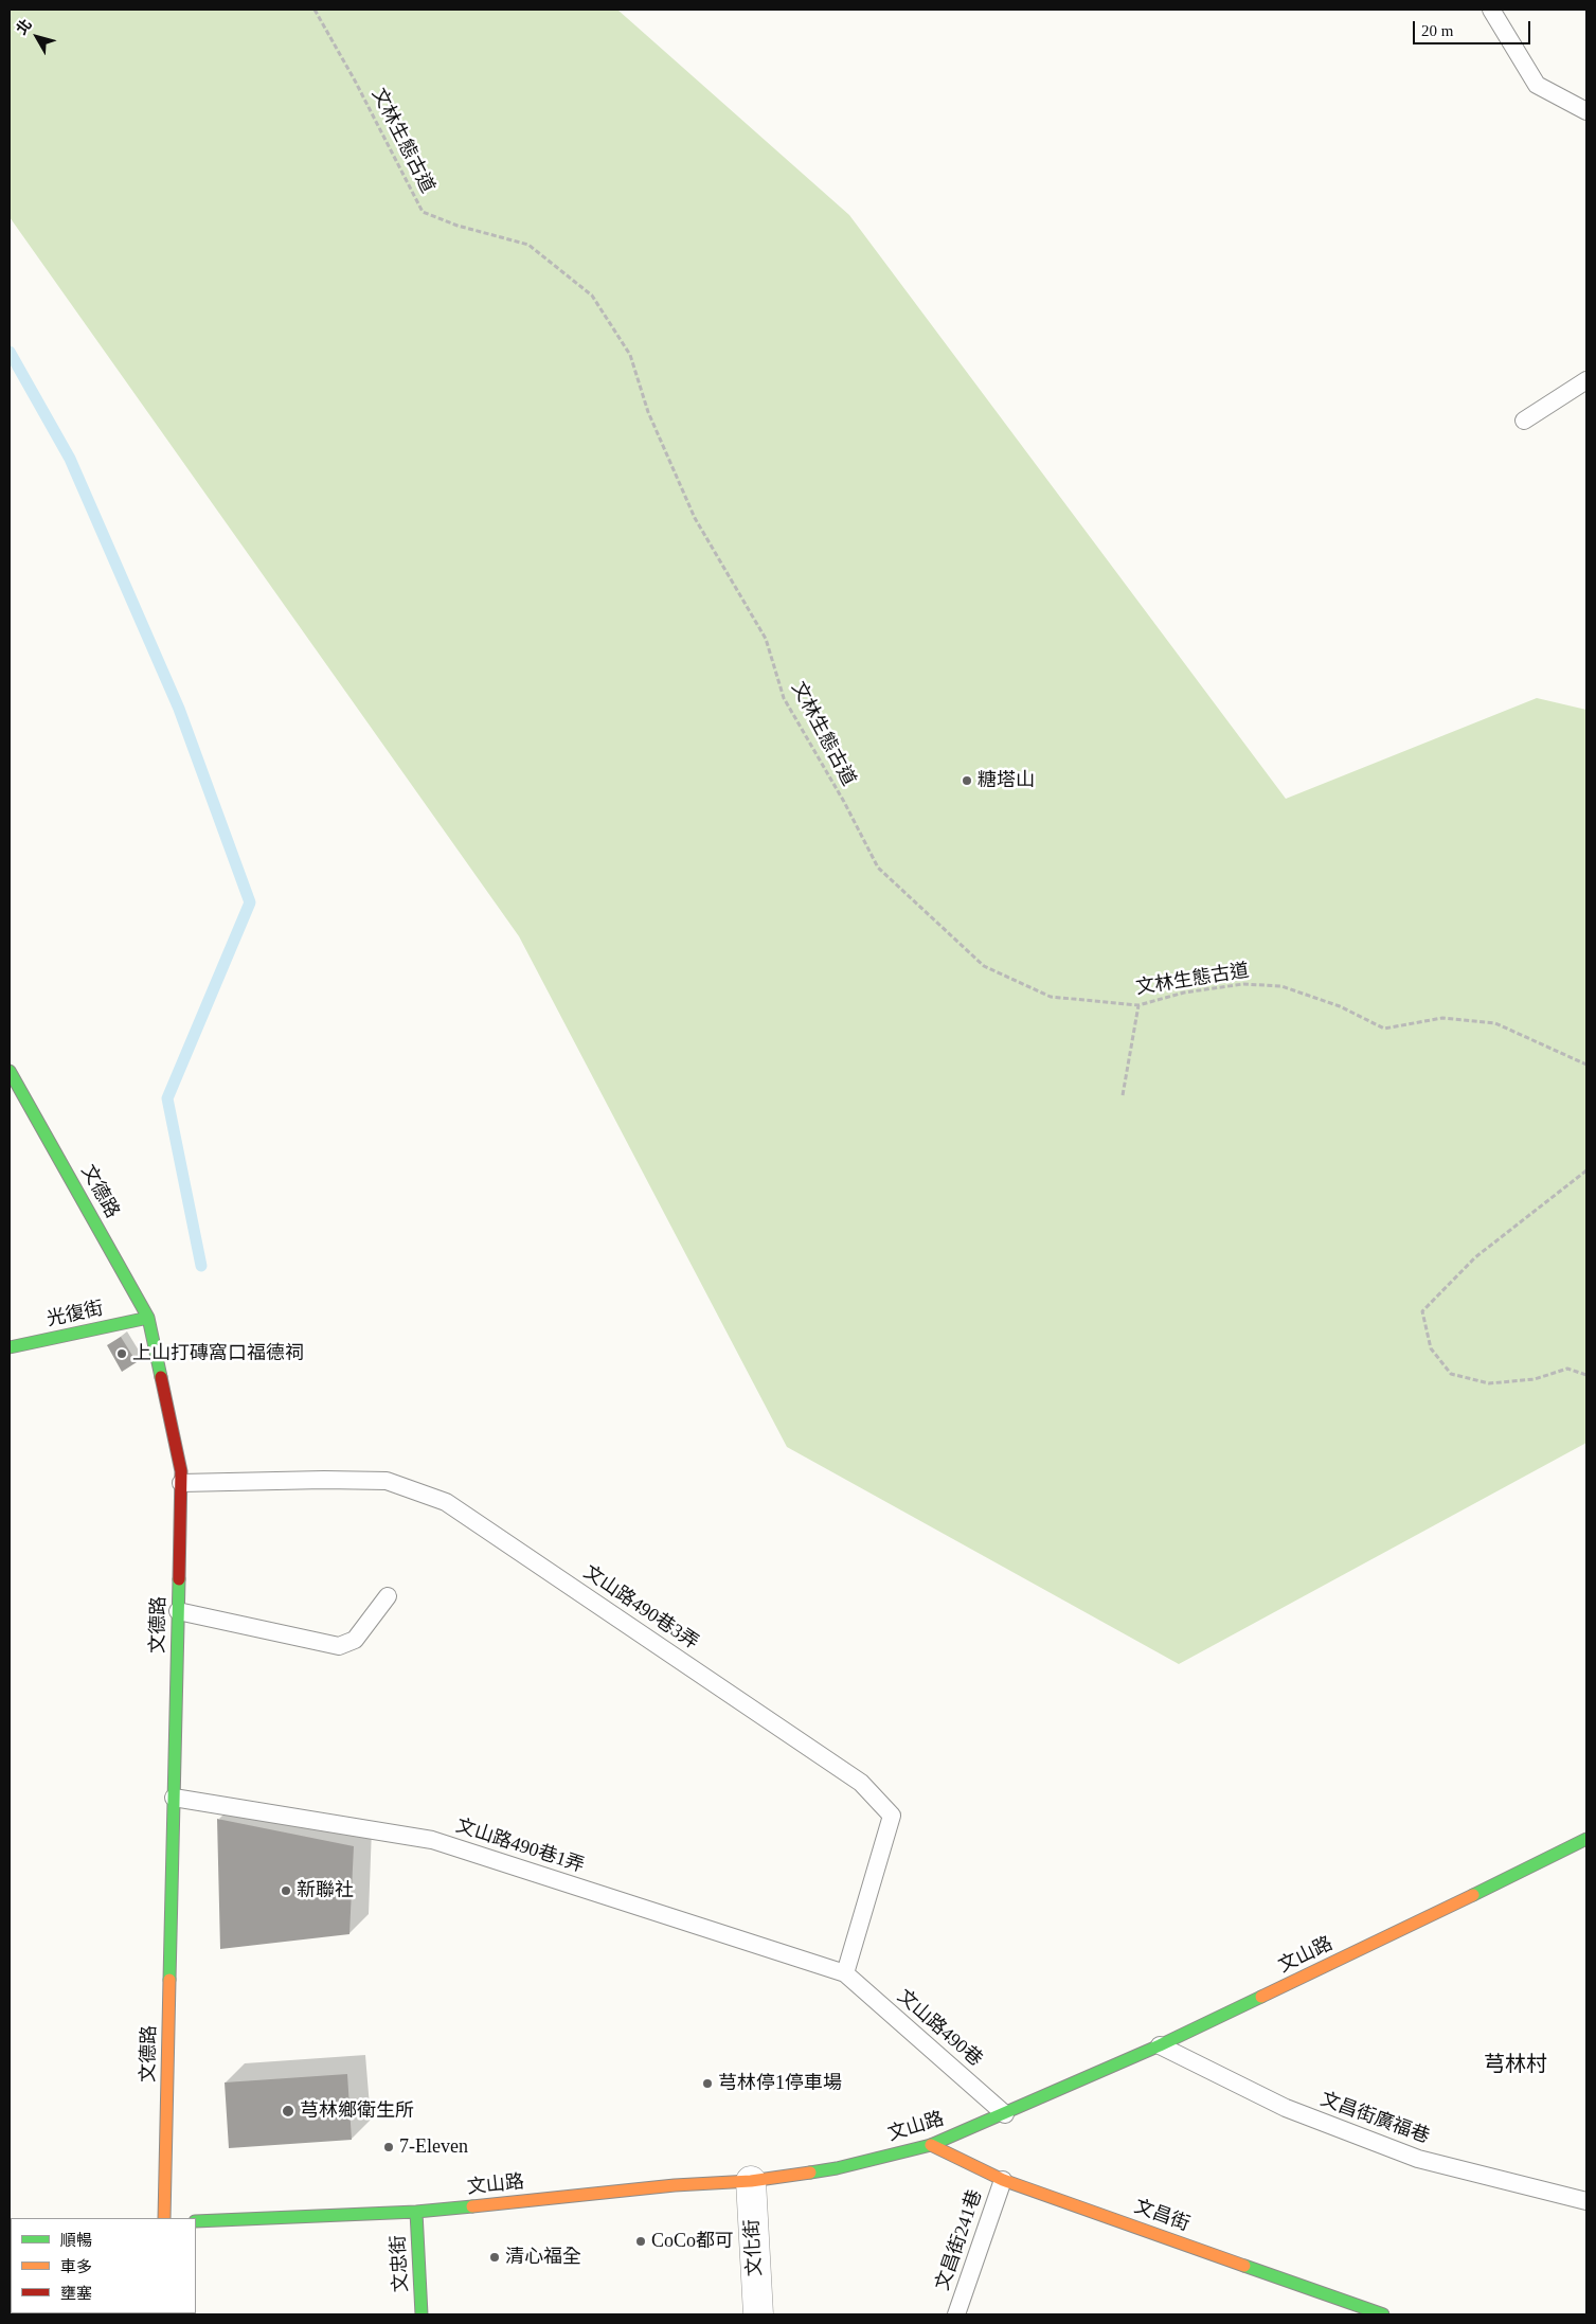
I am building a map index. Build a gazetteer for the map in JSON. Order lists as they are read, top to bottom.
{
  "streets": {
    "main road": [
      "文德路",
      "光復街",
      "文山路",
      "文昌街",
      "文忠街"
    ],
    "street": ["文化街"],
    "lane": [
      "文山路490巷3弄",
      "文山路490巷1弄",
      "文山路490巷",
      "文昌街廣福巷",
      "文昌街241巷"
    ],
    "path": ["文林生態古道"]
  },
  "crossings": [
    ["文德路", "光復街"],
    ["文德路", "文山路490巷3弄"],
    ["文德路", "文山路490巷1弄"],
    ["文山路490巷3弄", "文山路490巷1弄"],
    ["文山路490巷3弄", "文山路490巷"],
    ["文山路490巷1弄", "文山路490巷"],
    ["文山路", "文山路490巷"],
    ["文山路", "文昌街廣福巷"],
    ["文山路", "文昌街"],
    ["文山路", "文化街"],
    ["文山路", "文忠街"],
    ["文昌街", "文昌街241巷"]
  ],
  "districts": ["芎林村"],
  "places": [
    "糖塔山",
    "上山打磚窩口福德祠",
    "新聯社",
    "芎林停1停車場",
    "芎林鄉衛生所",
    "7-Eleven",
    "CoCo都可",
    "清心福全"
  ],
  "legend": ["順暢", "車多", "壅塞"],
  "scale_bar": "20 m",
  "north": "top left"
}
